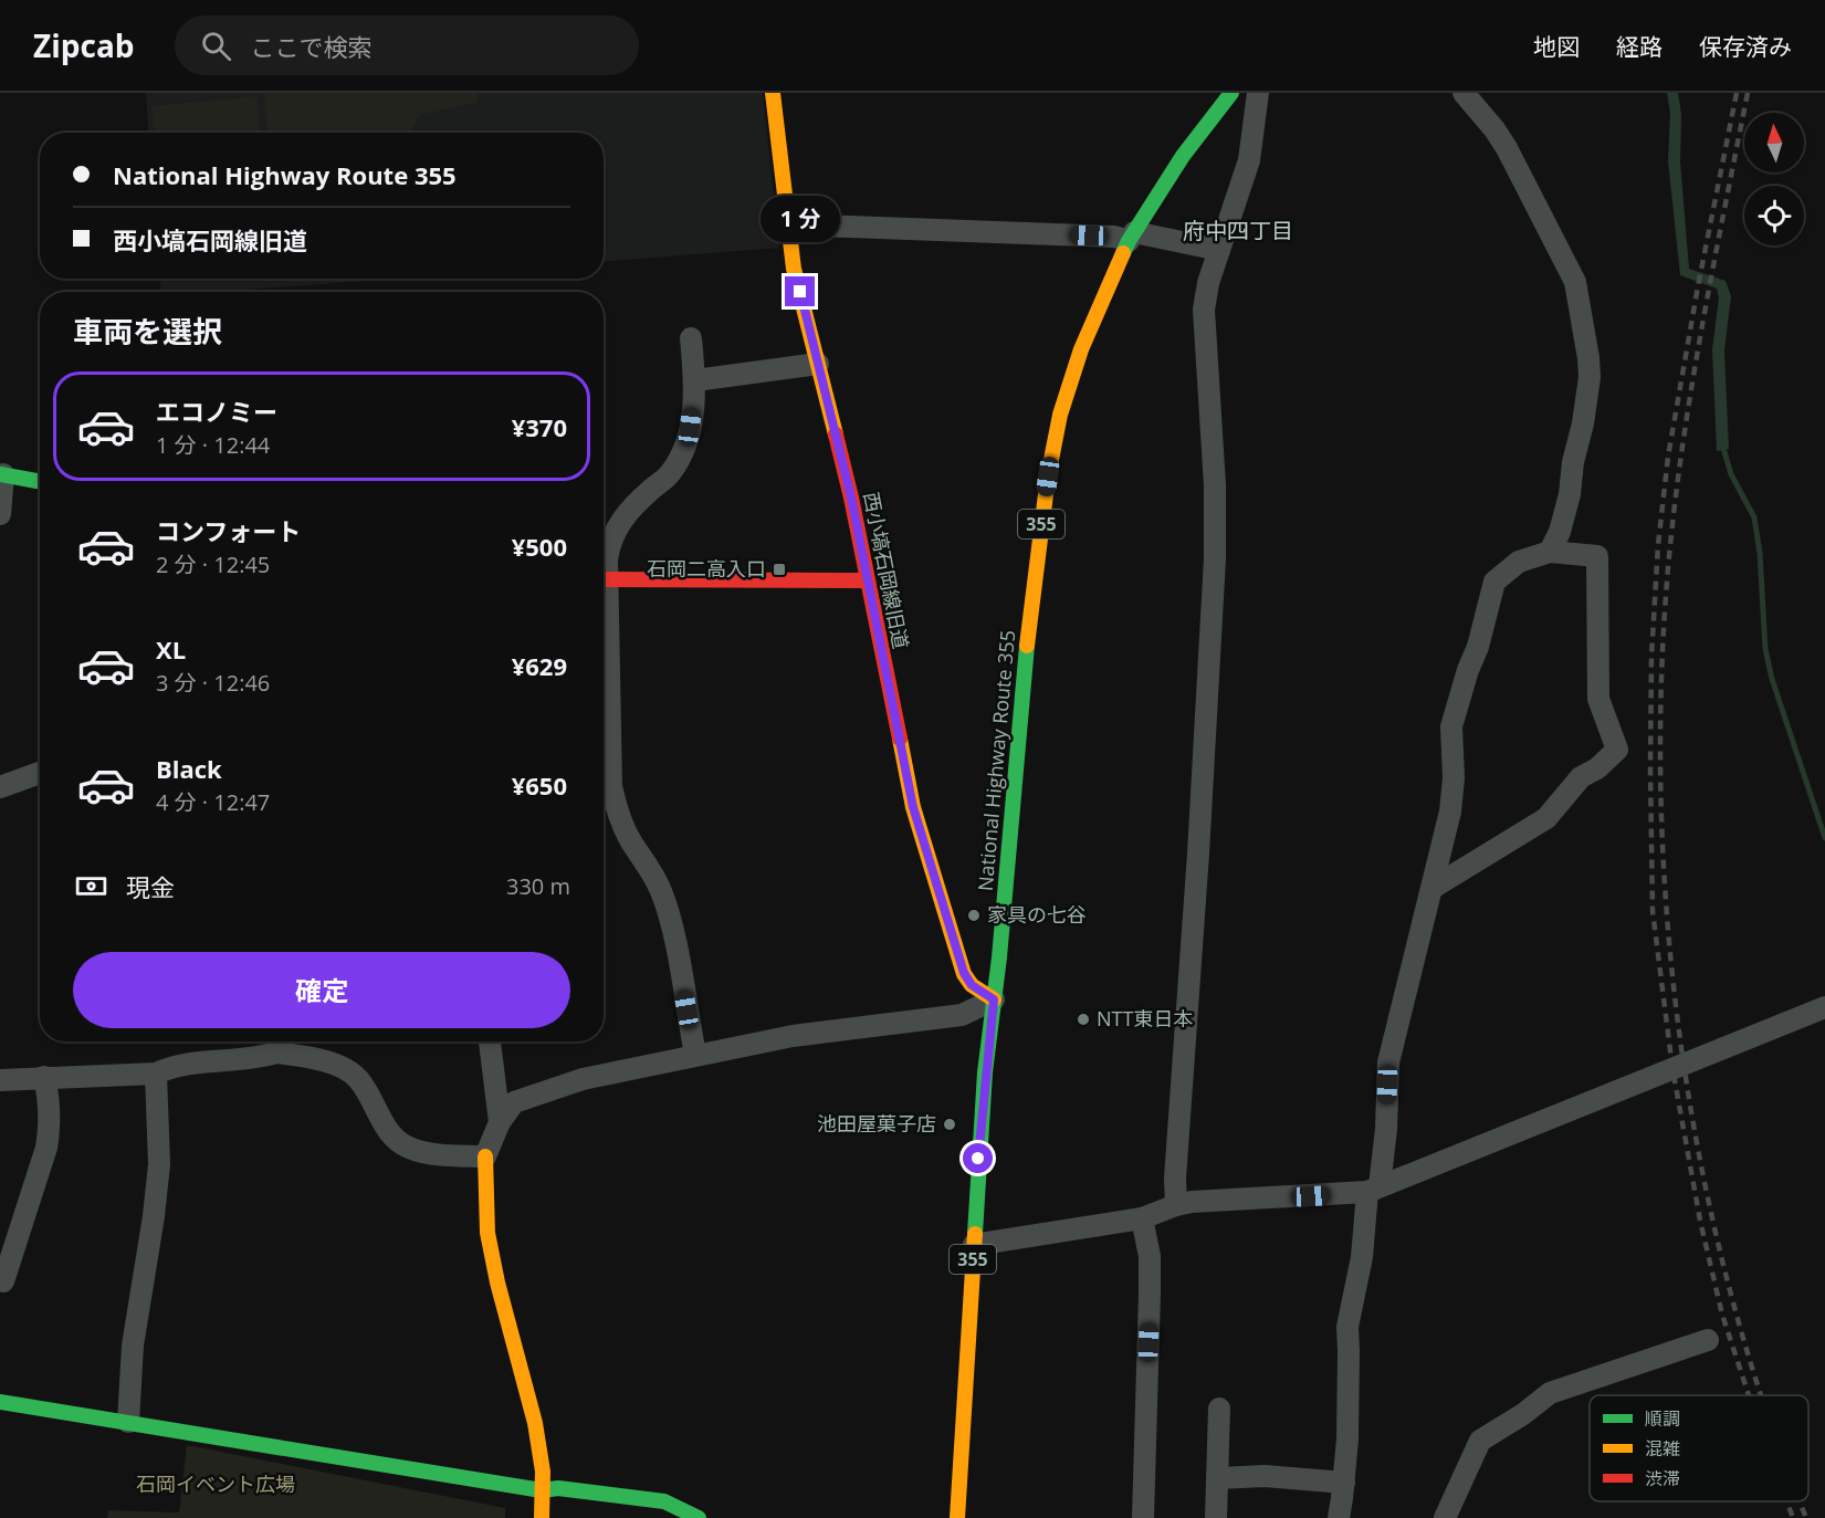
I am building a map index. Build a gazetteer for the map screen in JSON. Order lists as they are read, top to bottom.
{
  "streets": {
    "main road": ["355", "西小塙石岡線旧道", "National Highway Route 355"]
  },
  "crossings": [
    ["西小塙石岡線旧道", "National Highway Route 355"]
  ],
  "districts": ["府中四丁目"],
  "parks": ["石岡イベント広場"],
  "places": {
    "transit": ["石岡二高入口"],
    "other": ["家具の七谷", "NTT東日本", "池田屋菓子店"]
  },
  "legend": ["順調", "混雑", "渋滞"],
  "north": "top",
  "page": {
    "header": "Zipcab",
    "search": "ここで検索",
    "nav": ["地図", "経路", "保存済み"],
    "banner": ["National Highway Route 355", "西小塙石岡線旧道"],
    "bubble": "1 分",
    "heading": "車両を選択",
    "list": [
      {
        "name": "エコノミー",
        "note": "1 分 · 12:44",
        "value": "¥370"
      },
      {
        "name": "コンフォート",
        "note": "2 分 · 12:45",
        "value": "¥500"
      },
      {
        "name": "XL",
        "note": "3 分 · 12:46",
        "value": "¥629"
      },
      {
        "name": "Black",
        "note": "4 分 · 12:47",
        "value": "¥650"
      }
    ],
    "pay": ["現金", "330 m"],
    "buttons": "確定"
  }
}
